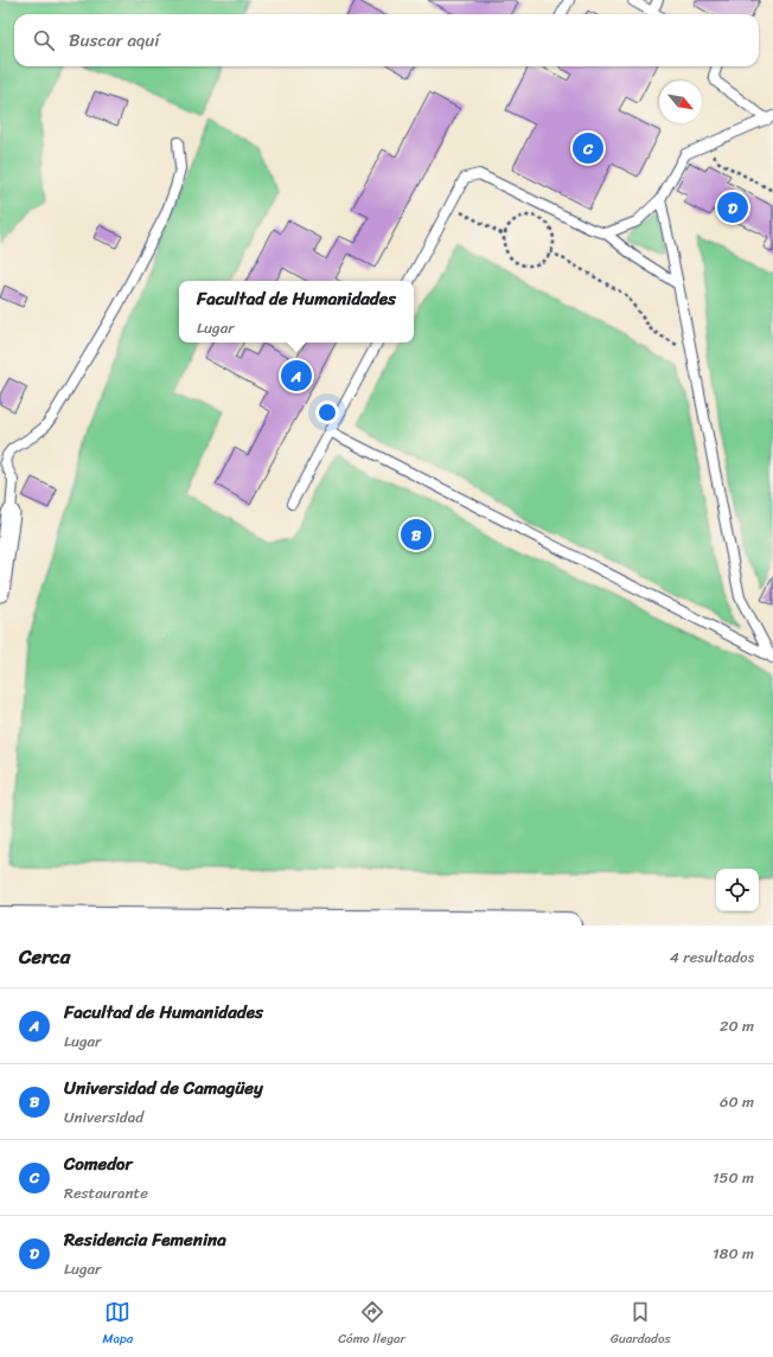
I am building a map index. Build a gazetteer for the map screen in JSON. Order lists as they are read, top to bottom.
{
  "north": "bottom right",
  "page": {
    "search": "Buscar aquí",
    "pins": [
      "C",
      "D",
      "A",
      "B"
    ],
    "popup": ["Facultad de Humanidades", "Lugar"],
    "heading": ["Cerca", "4 resultados"],
    "list": [
      {
        "mark": "A",
        "name": "Facultad de Humanidades",
        "note": "Lugar",
        "value": "20 m"
      },
      {
        "mark": "B",
        "name": "Universidad de Camagüey",
        "note": "Universidad",
        "value": "60 m"
      },
      {
        "mark": "C",
        "name": "Comedor",
        "note": "Restaurante",
        "value": "150 m"
      },
      {
        "mark": "D",
        "name": "Residencia Femenina",
        "note": "Lugar",
        "value": "180 m"
      }
    ],
    "nav": ["Mapa", "Cómo llegar", "Guardados"]
  }
}
